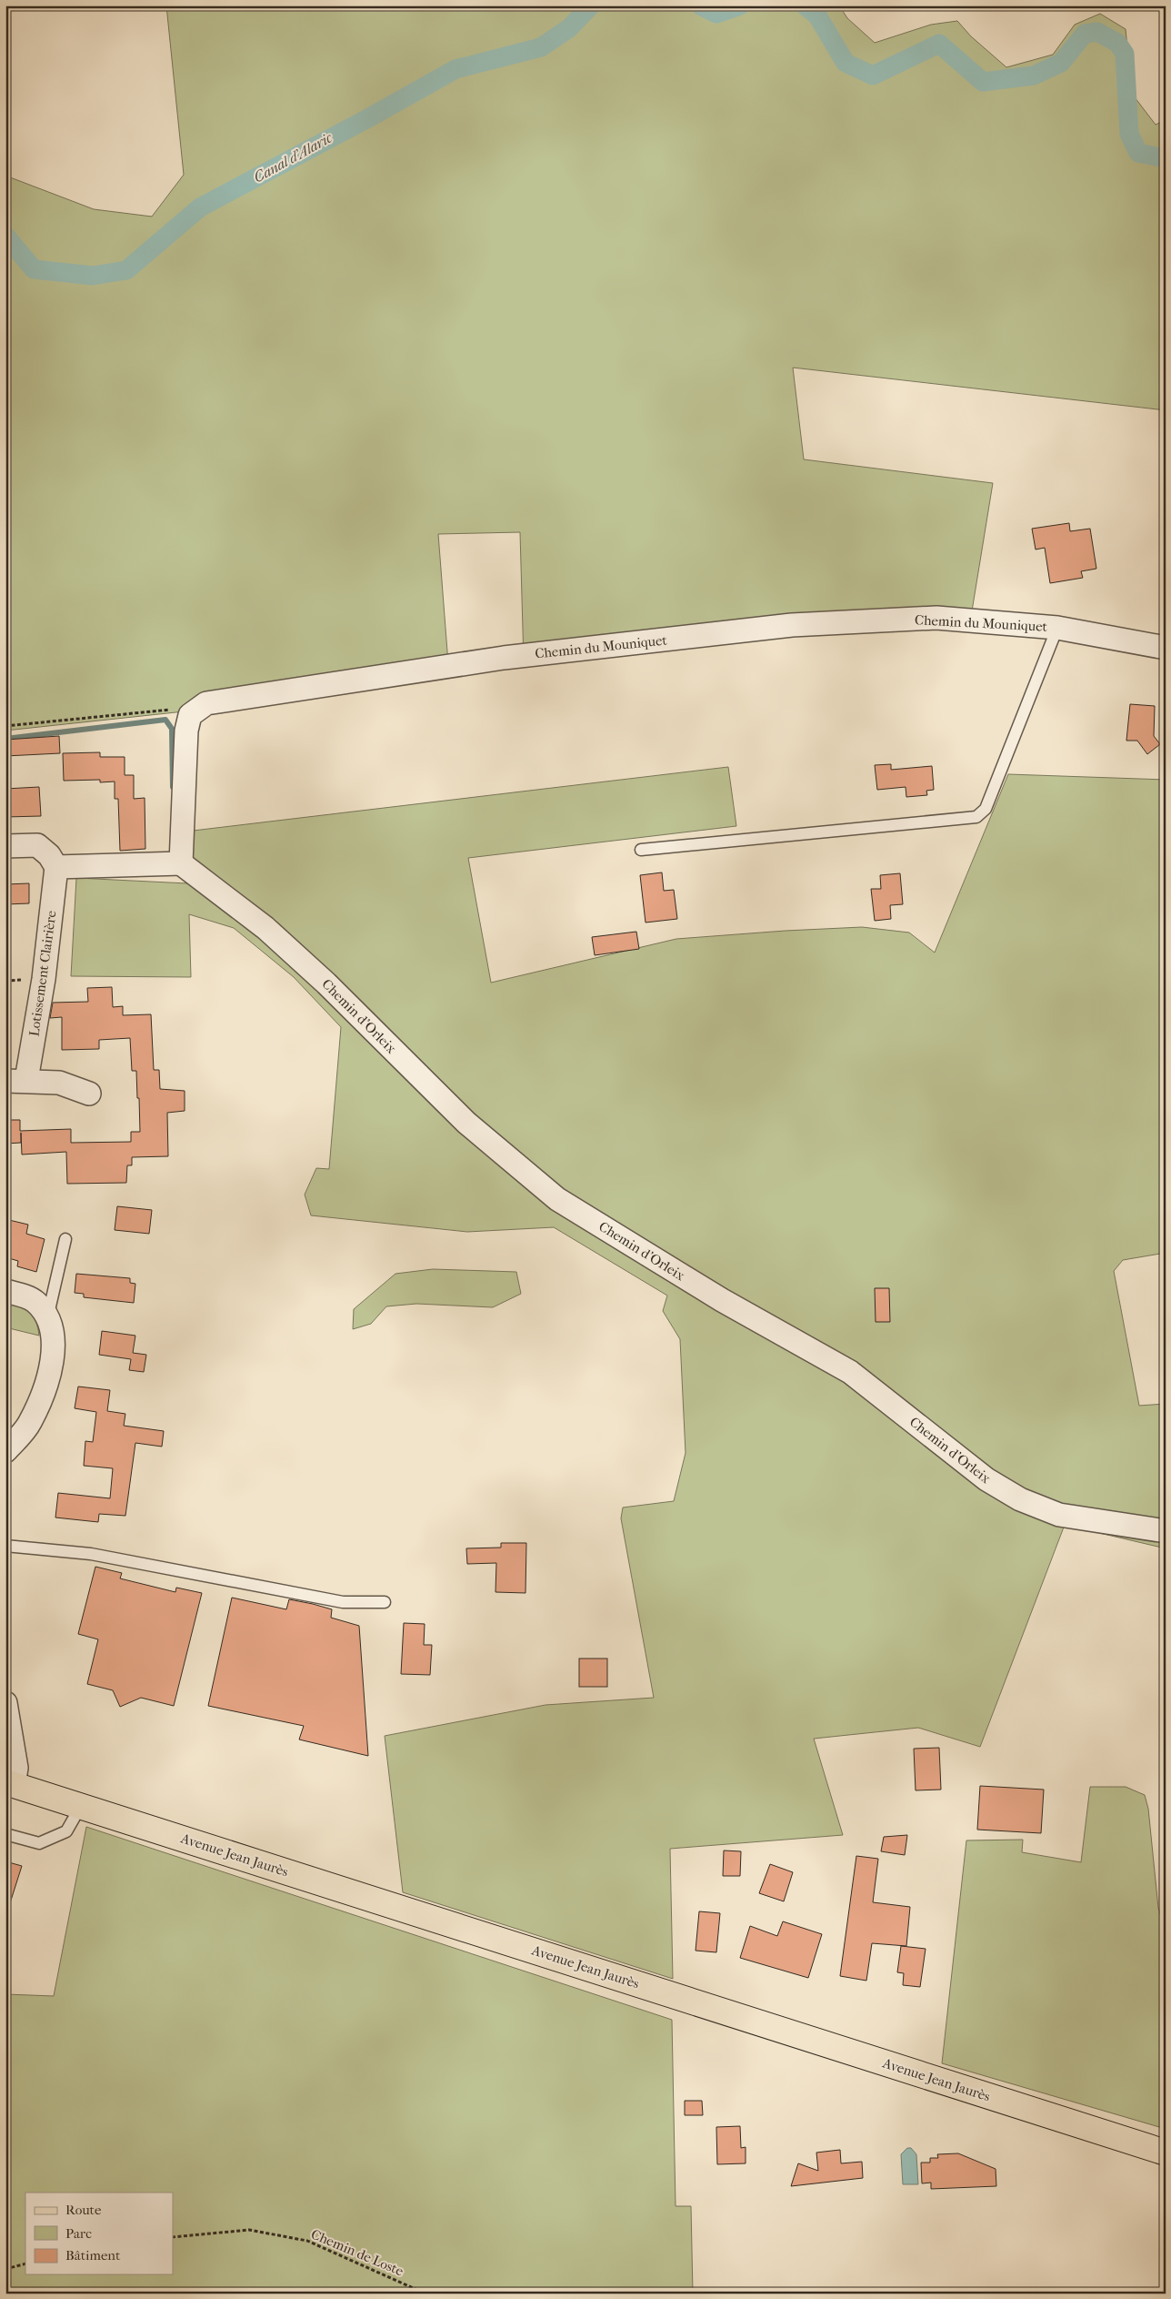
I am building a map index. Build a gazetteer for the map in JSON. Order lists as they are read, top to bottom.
{
  "streets": {
    "main road": ["Avenue Jean Jaurès"],
    "street": ["Chemin du Mouniquet", "Lotissement Clairière", "Chemin d'Orleix"],
    "path": ["Chemin de Loste"]
  },
  "water": ["Canal d'Alaric"],
  "legend": ["Route", "Parc", "Bâtiment"]
}
